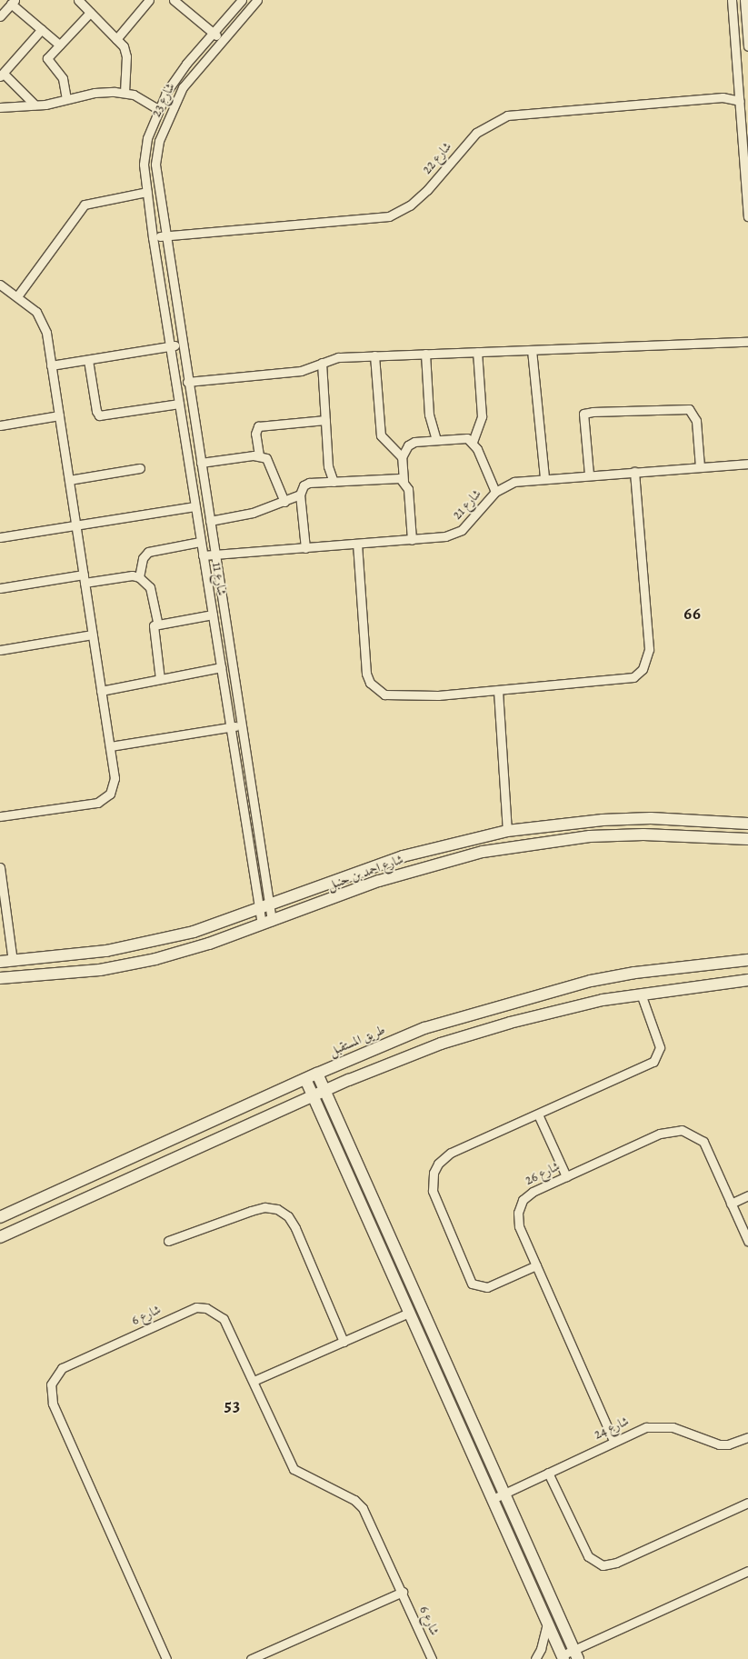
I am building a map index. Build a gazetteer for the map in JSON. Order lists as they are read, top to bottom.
{
  "streets": {
    "street": [
      "شارع 23",
      "شارع 22",
      "شارع 21",
      "شارع 11",
      "شارع احمد بن حنبل",
      "طريق المستقبل",
      "شارع 26",
      "شارع 6",
      "شارع 24"
    ]
  },
  "crossings": [
    ["شارع 23", "شارع 22"],
    ["شارع 23", "شارع 11"],
    ["شارع 22", "شارع 11"],
    ["شارع 21", "شارع 11"],
    ["شارع 11", "شارع احمد بن حنبل"],
    ["شارع 26", "شارع 24"]
  ],
  "districts": ["66", "53"]
}
